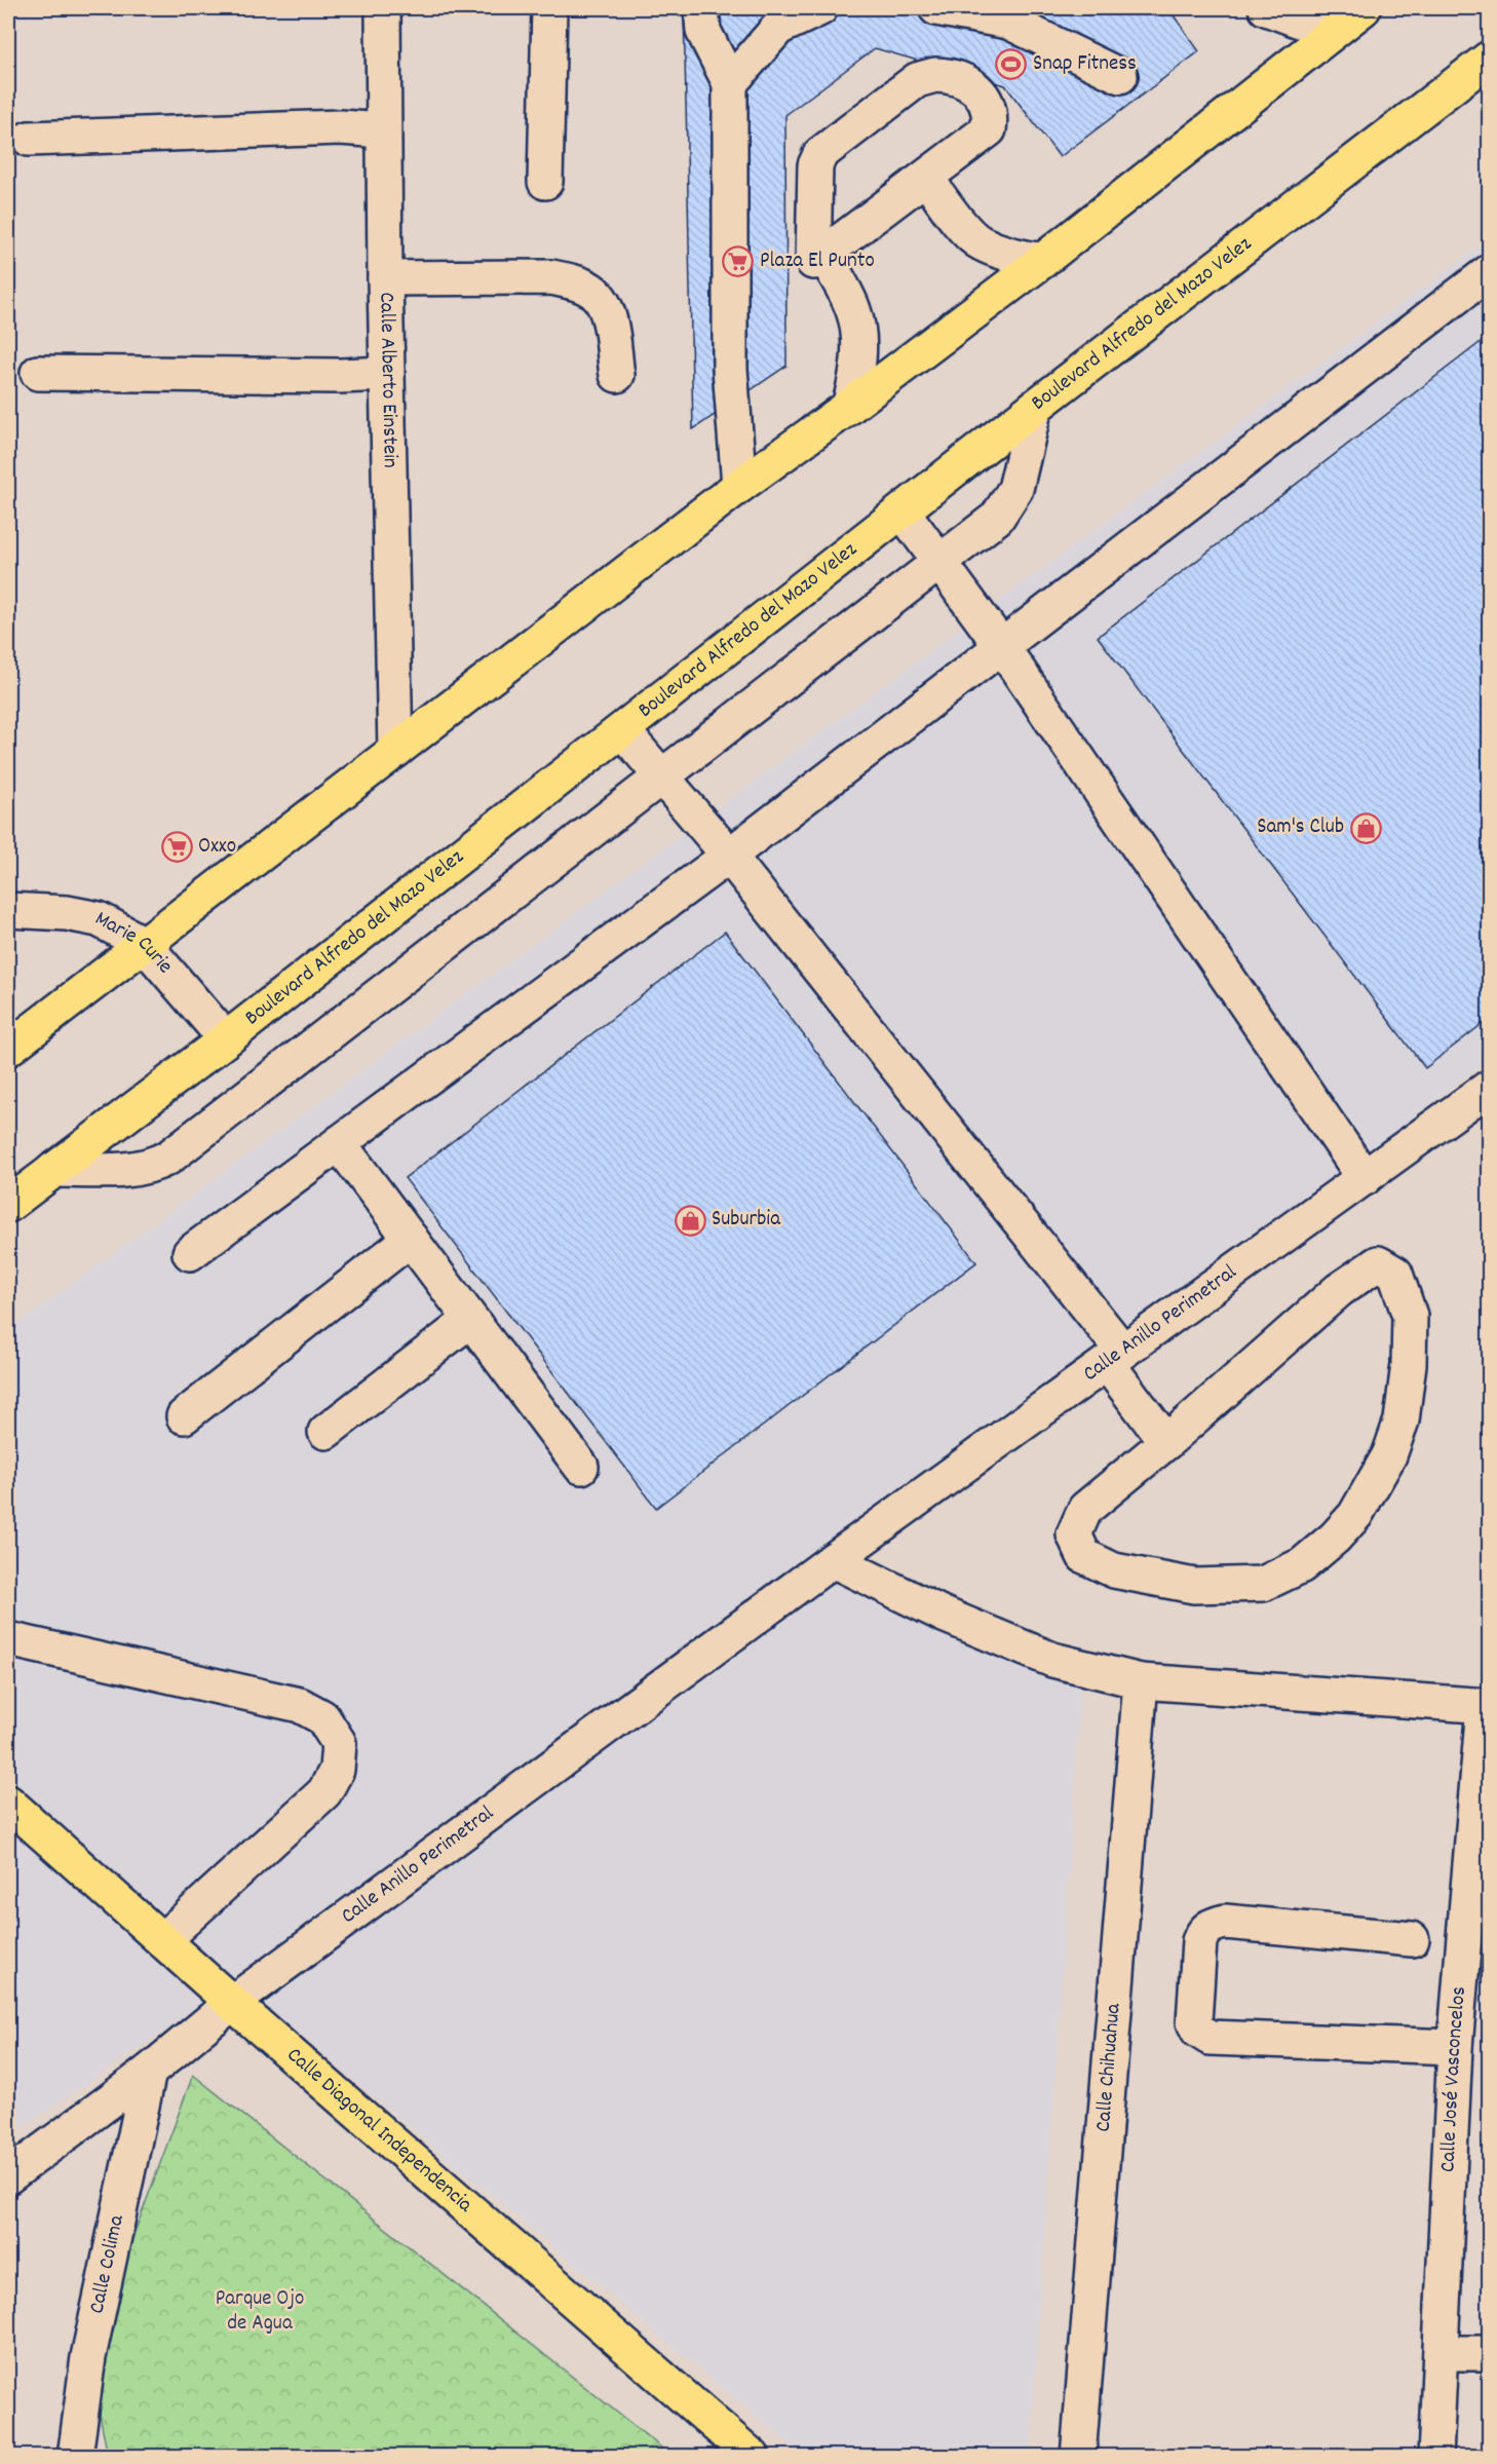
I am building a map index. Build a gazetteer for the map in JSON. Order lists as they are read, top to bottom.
{
  "streets": {
    "main road": ["Boulevard Alfredo del Mazo Velez", "Calle Diagonal Independencia"],
    "street": [
      "Calle Alberto Einstein",
      "Marie Curie",
      "Calle Anillo Perimetral",
      "Calle Chihuahua",
      "Calle José Vasconcelos",
      "Calle Colima"
    ]
  },
  "crossings": [
    ["Boulevard Alfredo del Mazo Velez", "Marie Curie"],
    ["Calle Anillo Perimetral", "Calle Diagonal Independencia"],
    ["Calle Anillo Perimetral", "Calle Colima"]
  ],
  "parks": ["Parque Ojo de Agua"],
  "places": {
    "sports": ["Snap Fitness"],
    "supermarket": ["Plaza El Punto", "Oxxo"],
    "shop": ["Sam's Club", "Suburbia"]
  }
}
